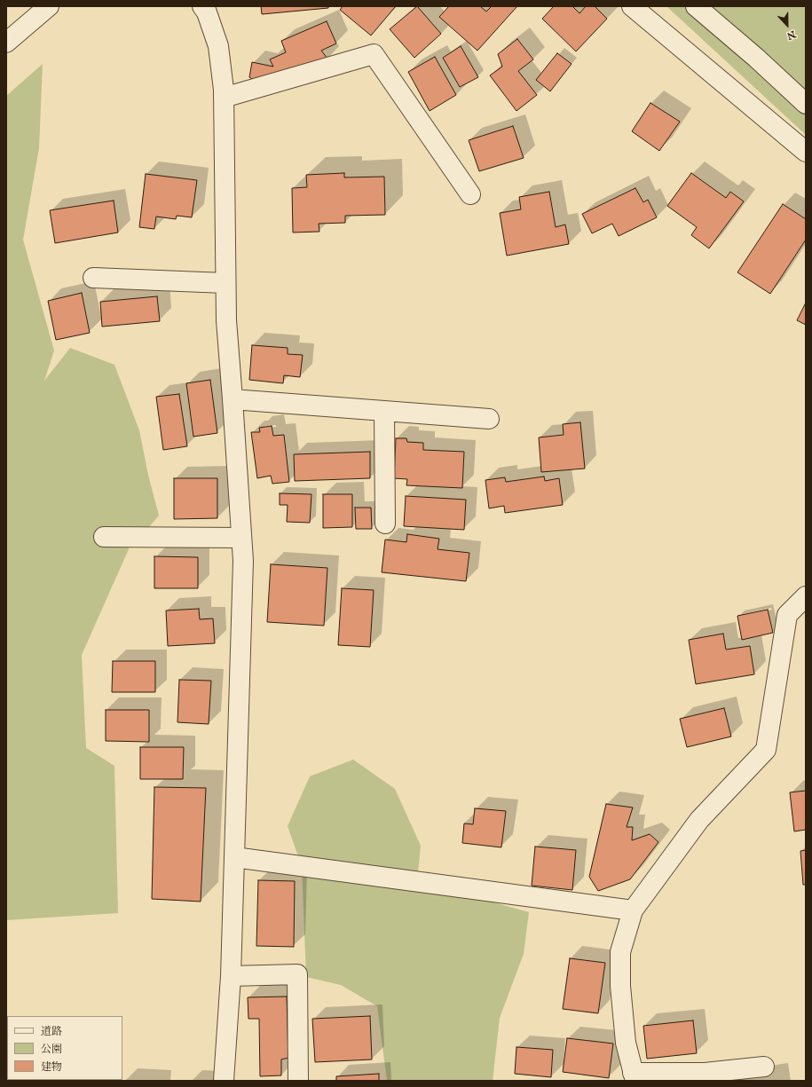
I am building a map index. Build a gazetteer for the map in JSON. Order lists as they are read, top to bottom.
{
  "legend": ["道路", "公園", "建物"],
  "north": "bottom"
}
